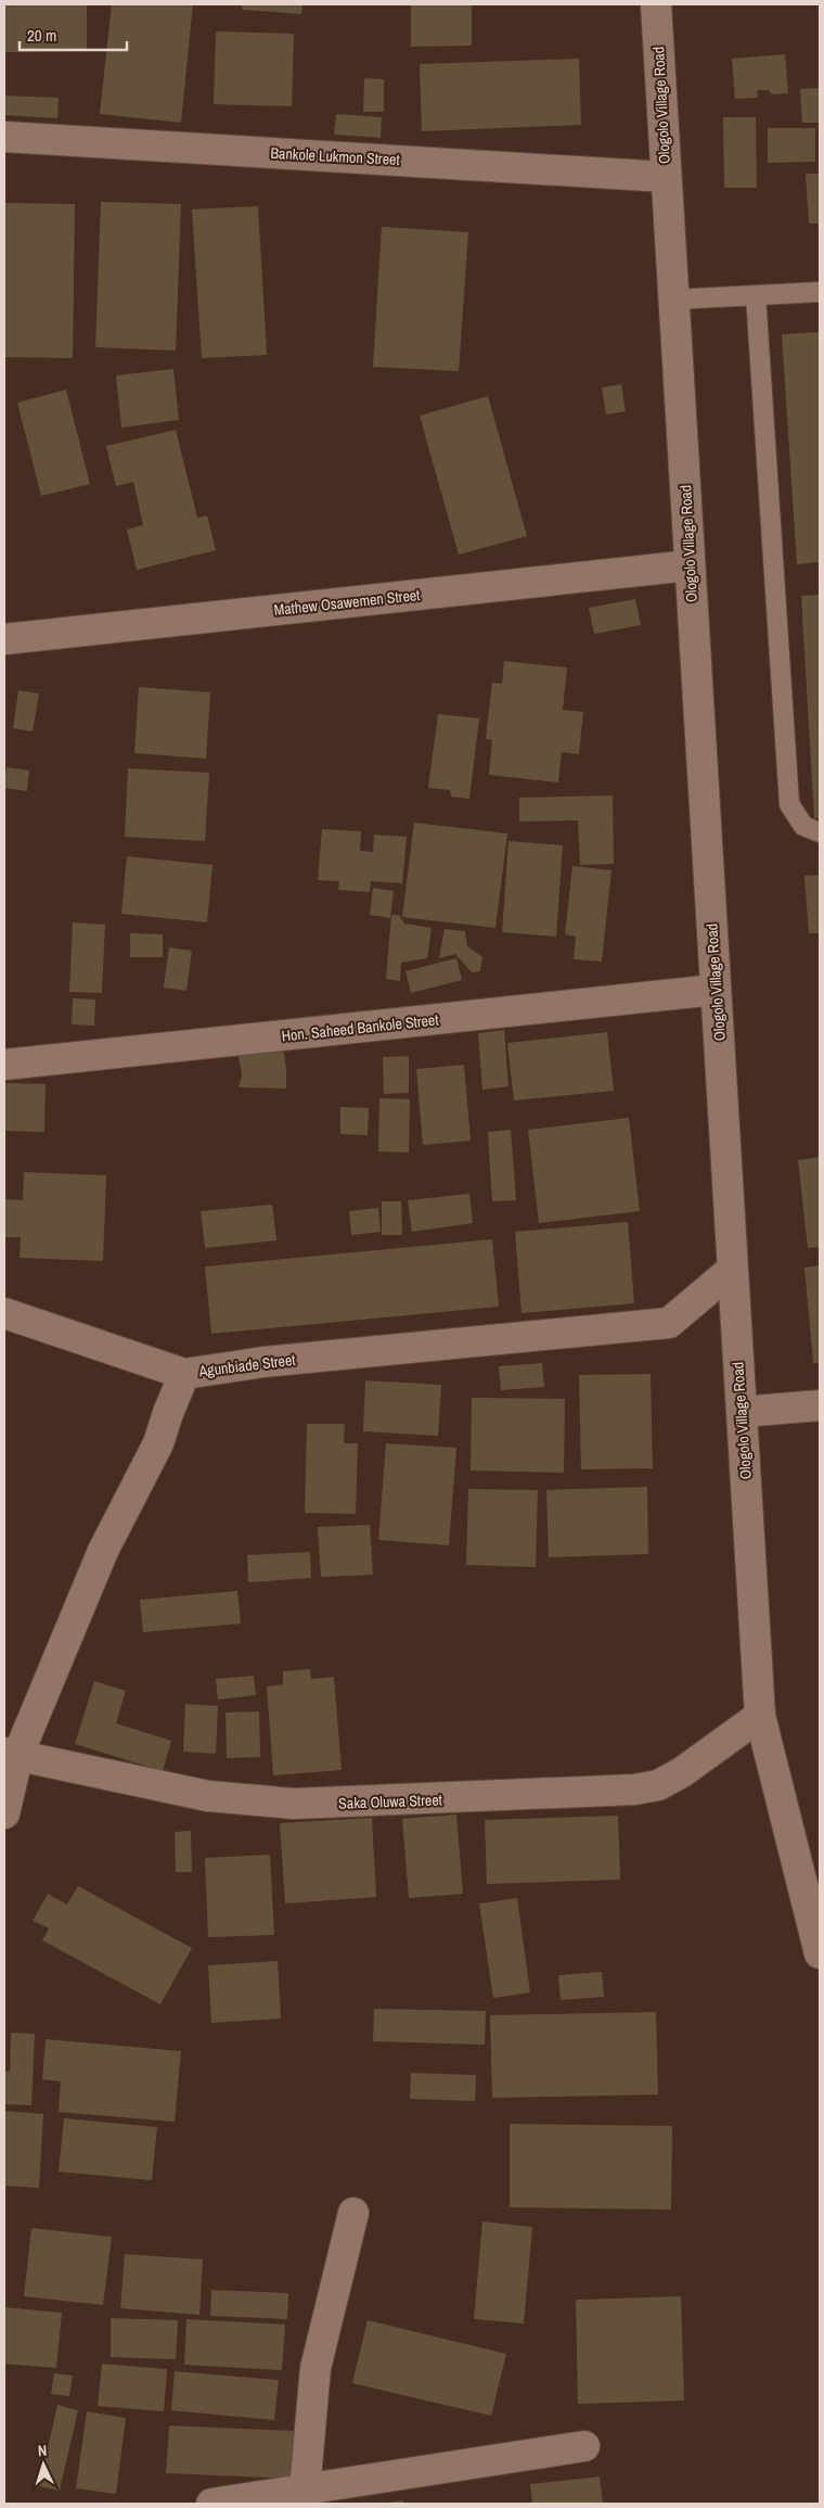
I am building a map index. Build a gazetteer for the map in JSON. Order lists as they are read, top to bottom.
{
  "streets": {
    "street": [
      "Ologolo Village Road",
      "Bankole Lukmon Street",
      "Mathew Osawemen Street",
      "Hon. Saheed Bankole Street",
      "Agunbiade Street",
      "Saka Oluwa Street"
    ]
  },
  "crossings": [
    ["Ologolo Village Road", "Bankole Lukmon Street"],
    ["Ologolo Village Road", "Mathew Osawemen Street"],
    ["Ologolo Village Road", "Hon. Saheed Bankole Street"],
    ["Ologolo Village Road", "Agunbiade Street"],
    ["Ologolo Village Road", "Saka Oluwa Street"],
    ["Agunbiade Street", "Saka Oluwa Street"]
  ],
  "scale_bar": "20 m",
  "north": "top"
}
